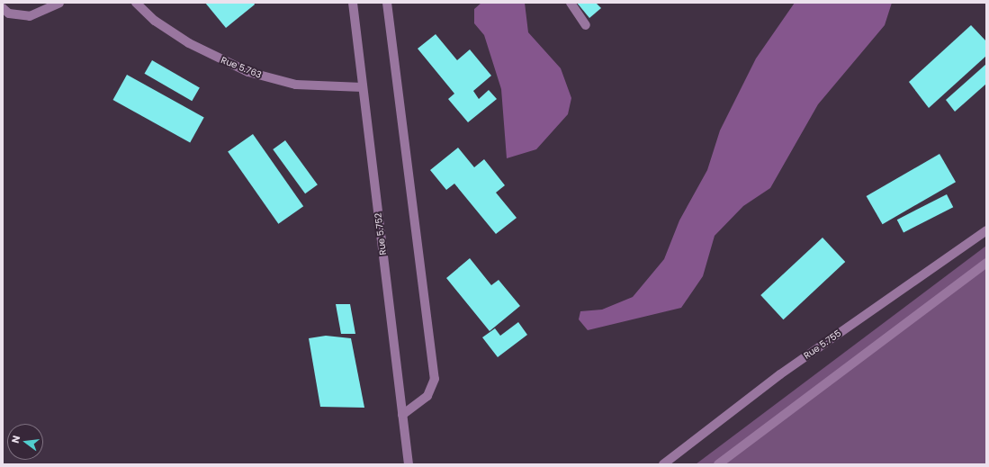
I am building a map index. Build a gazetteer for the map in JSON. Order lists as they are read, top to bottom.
{
  "streets": {
    "lane": ["Rue 5.763", "Rue 5.752", "Rue 5.755"]
  },
  "crossings": [
    ["Rue 5.763", "Rue 5.752"]
  ],
  "north": "left"
}
